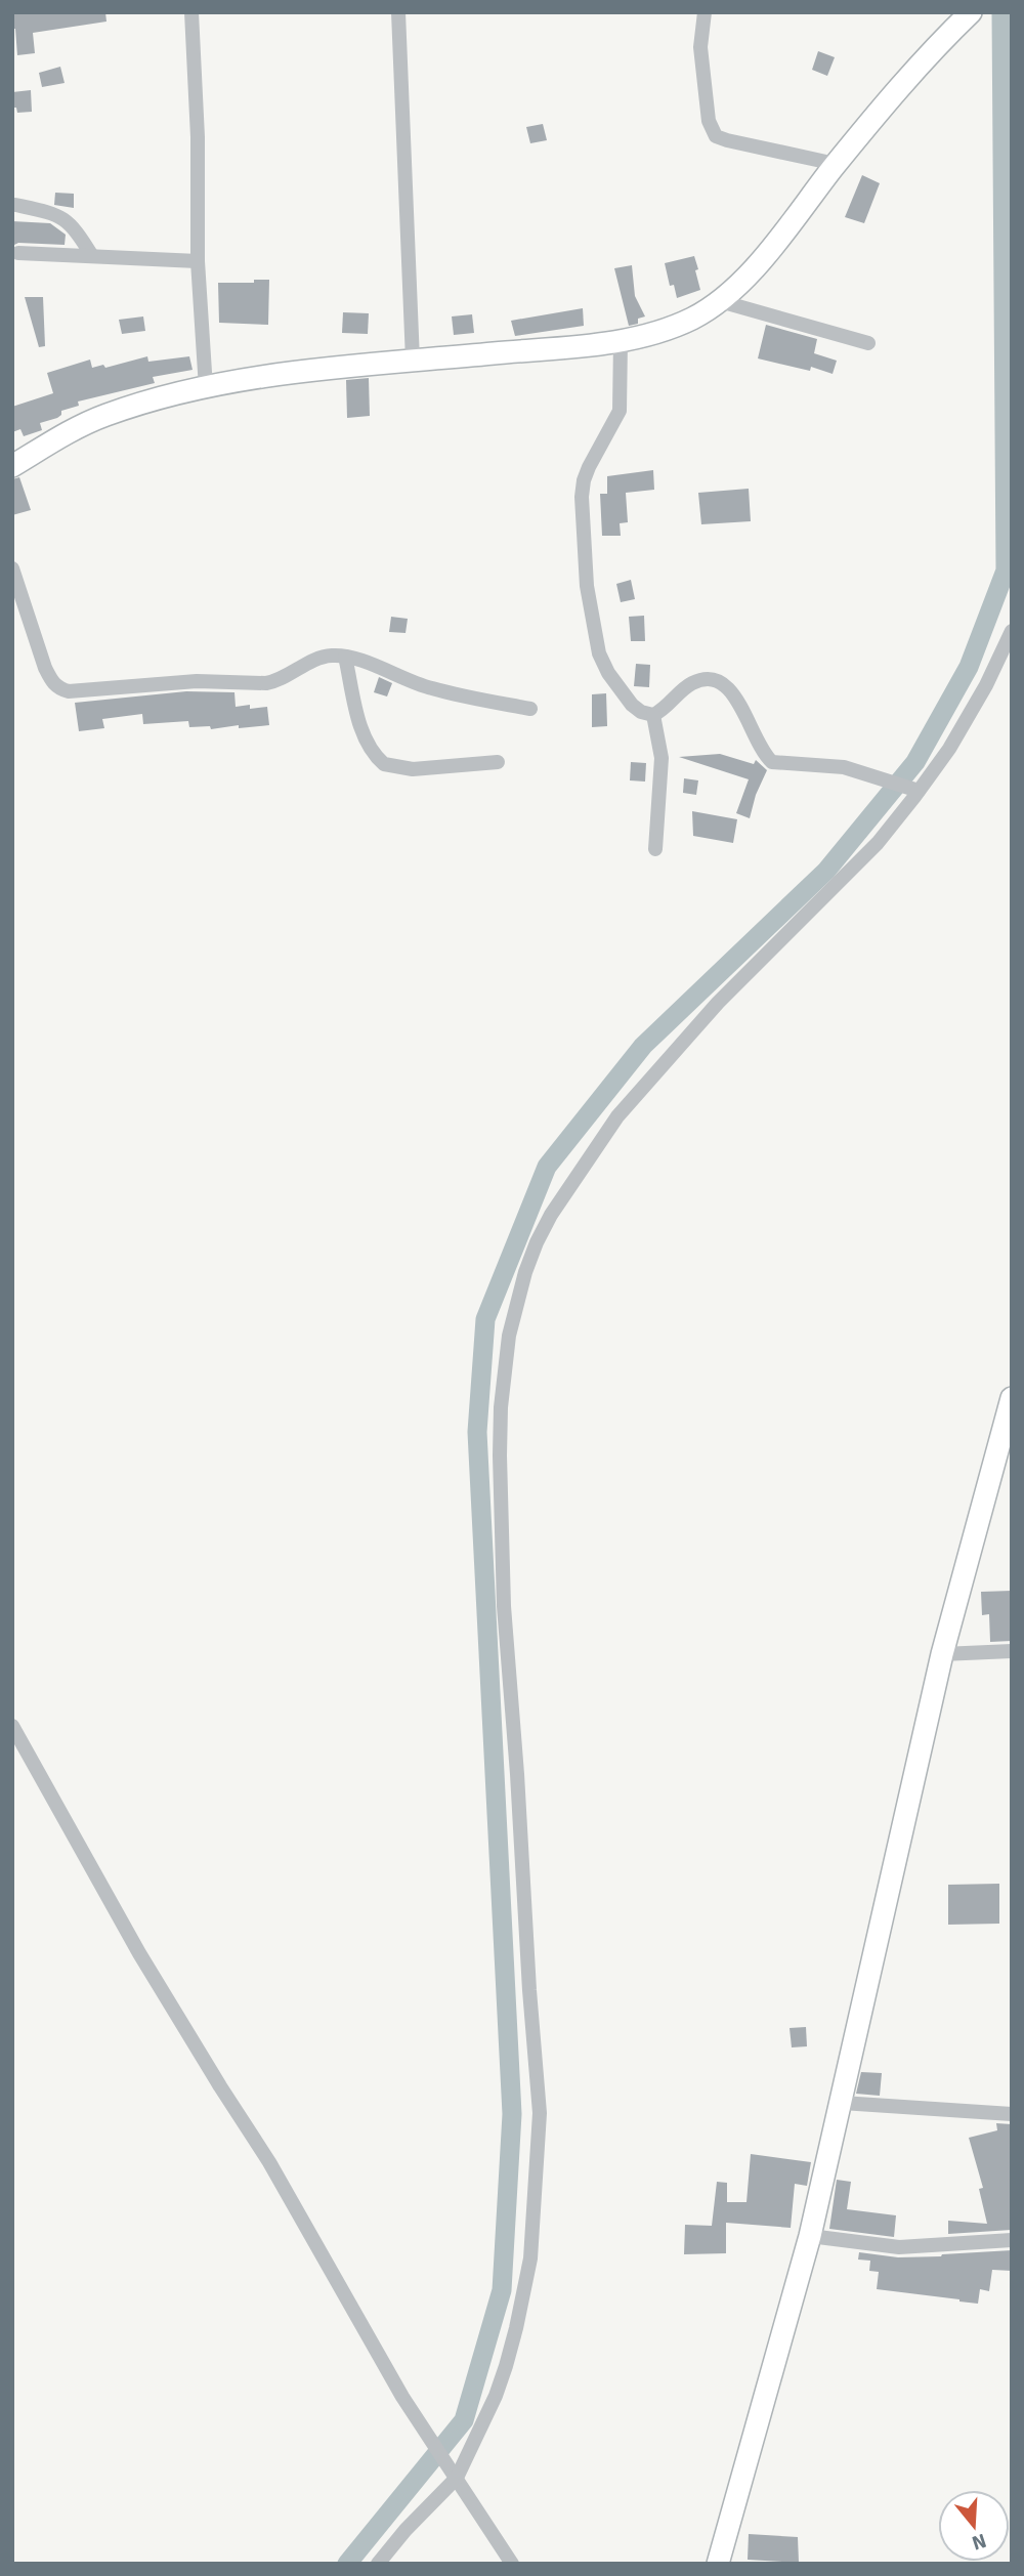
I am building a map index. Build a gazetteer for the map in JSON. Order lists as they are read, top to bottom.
{
  "north": "bottom"
}
